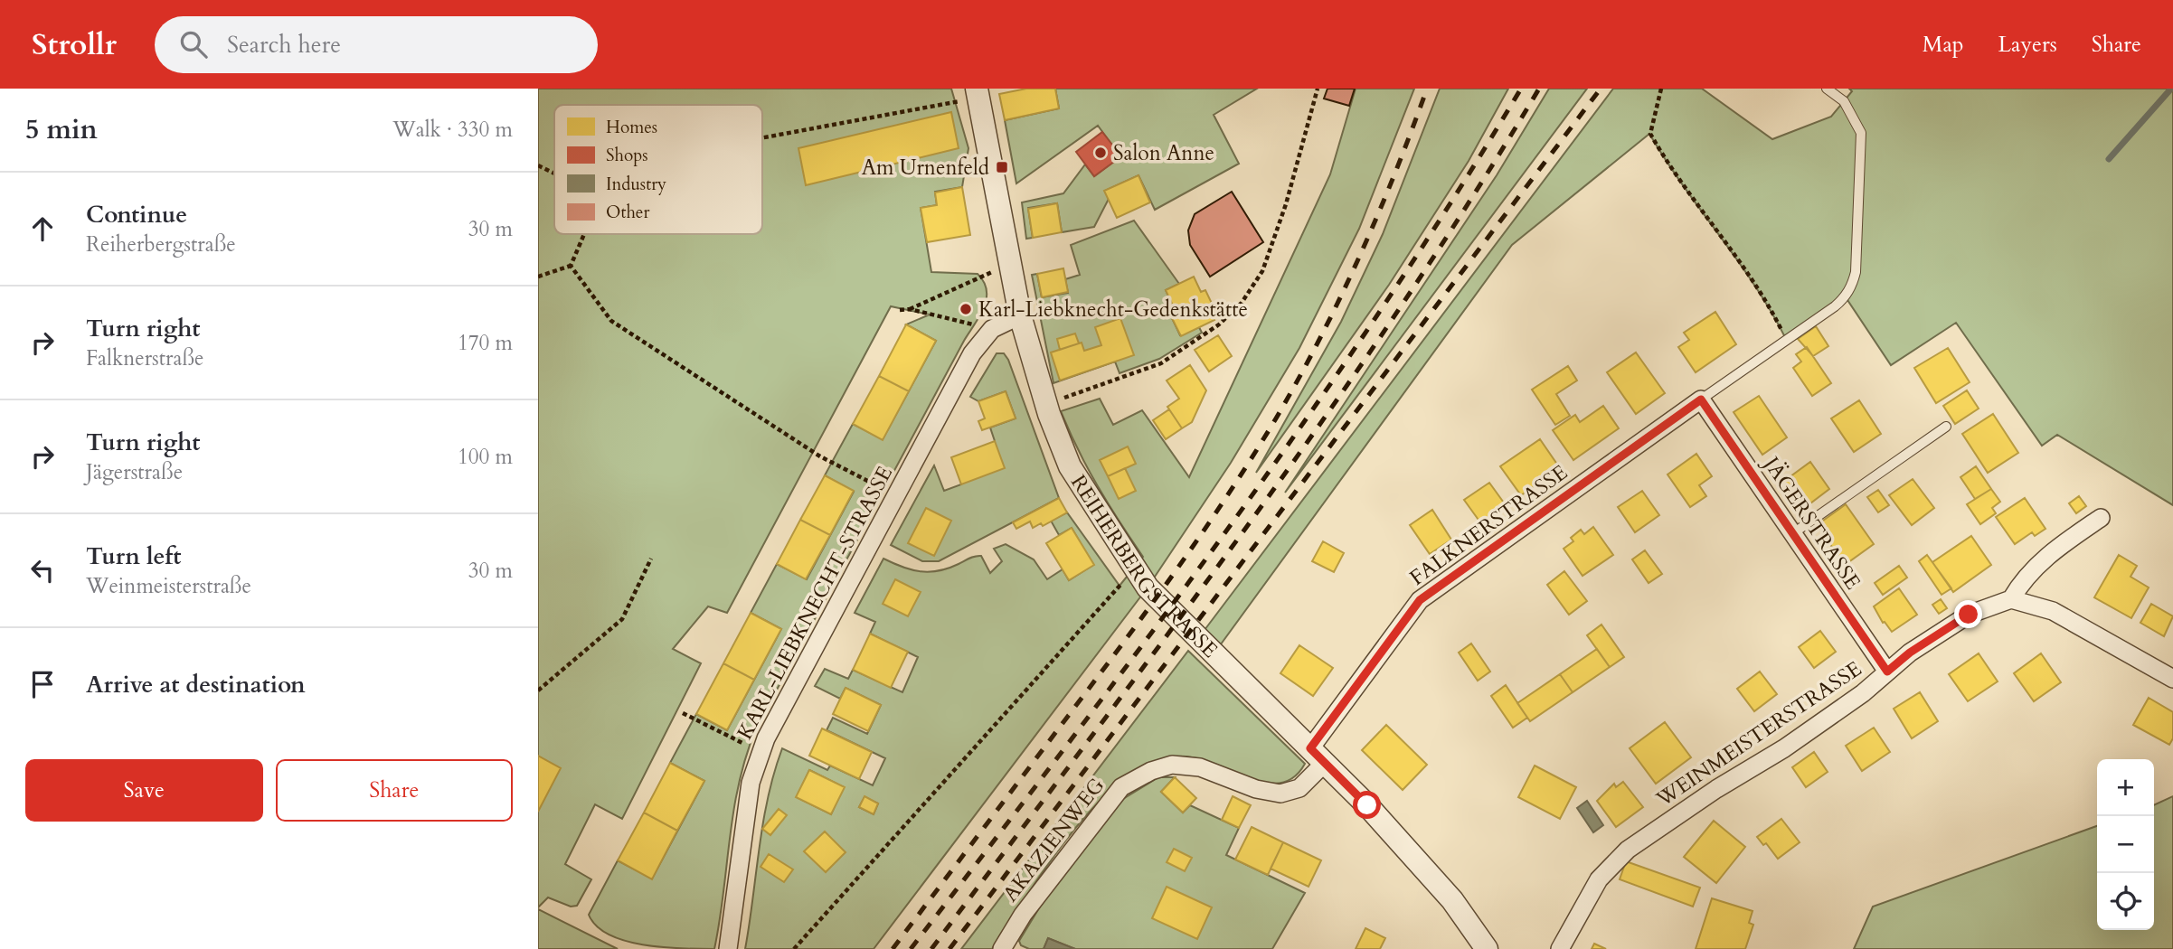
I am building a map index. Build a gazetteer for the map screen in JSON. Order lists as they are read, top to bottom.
{
  "streets": {
    "street": [
      "JÄGERSTRASSE",
      "FALKNERSTRASSE",
      "REIHERBERGSTRASSE",
      "KARL-LIEBKNECHT-STRASSE",
      "WEINMEISTERSTRASSE",
      "AKAZIENWEG"
    ]
  },
  "crossings": [
    ["JÄGERSTRASSE", "FALKNERSTRASSE"],
    ["JÄGERSTRASSE", "WEINMEISTERSTRASSE"],
    ["FALKNERSTRASSE", "REIHERBERGSTRASSE"],
    ["FALKNERSTRASSE", "AKAZIENWEG"],
    ["REIHERBERGSTRASSE", "KARL-LIEBKNECHT-STRASSE"],
    ["REIHERBERGSTRASSE", "AKAZIENWEG"]
  ],
  "places": {
    "other": ["Salon Anne", "Karl-Liebknecht-Gedenkstätte"],
    "transit": ["Am Urnenfeld"]
  },
  "legend": [
    "Homes",
    "Shops",
    "Industry",
    "Other"
  ],
  "page": {
    "header": "Strollr",
    "search": "Search here",
    "nav": ["Map", "Layers", "Share"],
    "heading": ["5 min", "Walk · 330 m"],
    "list": [
      ["Continue", "Reiherbergstraße", "30 m"],
      ["Turn right", "Falknerstraße", "170 m"],
      ["Turn right", "Jägerstraße", "100 m"],
      ["Turn left", "Weinmeisterstraße", "30 m"],
      "Arrive at destination"
    ],
    "buttons": ["Save", "Share"],
    "map_buttons": ["+", "−"]
  }
}
